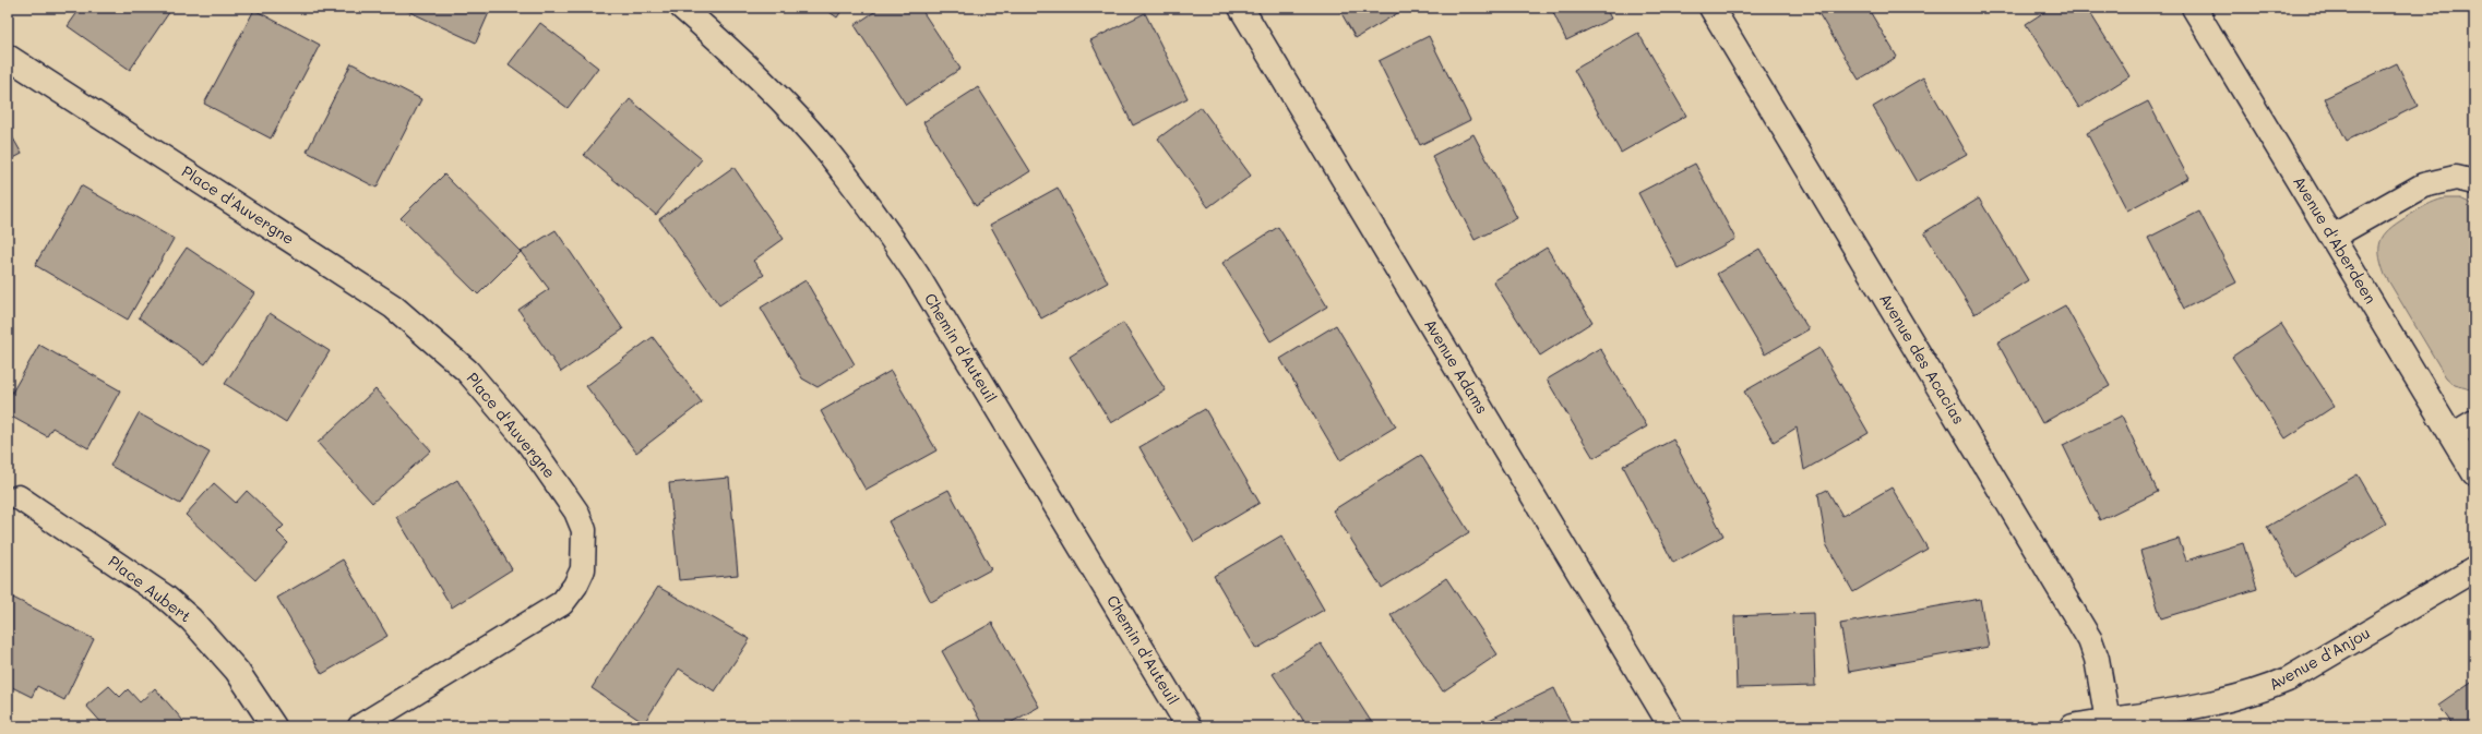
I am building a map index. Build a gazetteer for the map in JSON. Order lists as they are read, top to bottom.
{
  "streets": {
    "street": [
      "Place d'Auvergne",
      "Avenue d'Aberdeen",
      "Chemin d'Auteuil",
      "Avenue des Acacias",
      "Avenue Adams",
      "Place Aubert",
      "Avenue d'Anjou"
    ]
  },
  "crossings": [
    ["Avenue des Acacias", "Avenue d'Anjou"]
  ]
}
